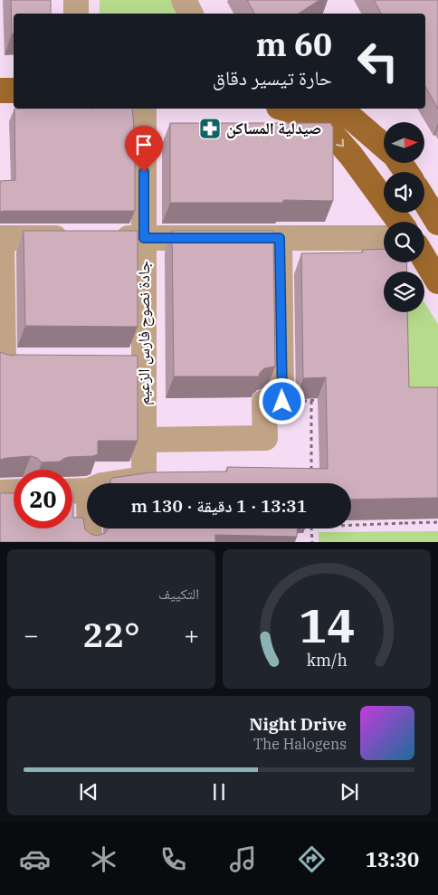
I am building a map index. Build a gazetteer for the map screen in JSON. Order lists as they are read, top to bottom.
{
  "streets": {
    "street": ["جادة نصوح فارس الزعيم"]
  },
  "places": {
    "pharmacy": ["صيدلية المساكن"]
  },
  "north": "right",
  "page": {
    "turn": ["60 m", "حارة تيسير دقاق"],
    "limit": "20",
    "trip": "13:31 · 1 دقيقة · 130 m",
    "tile": "التكييف",
    "heat": ["−", "22°", "+"],
    "song": ["Night Drive", "The Halogens"],
    "tabs": "13:30",
    "gauge": ["14", "km/h"]
  }
}
